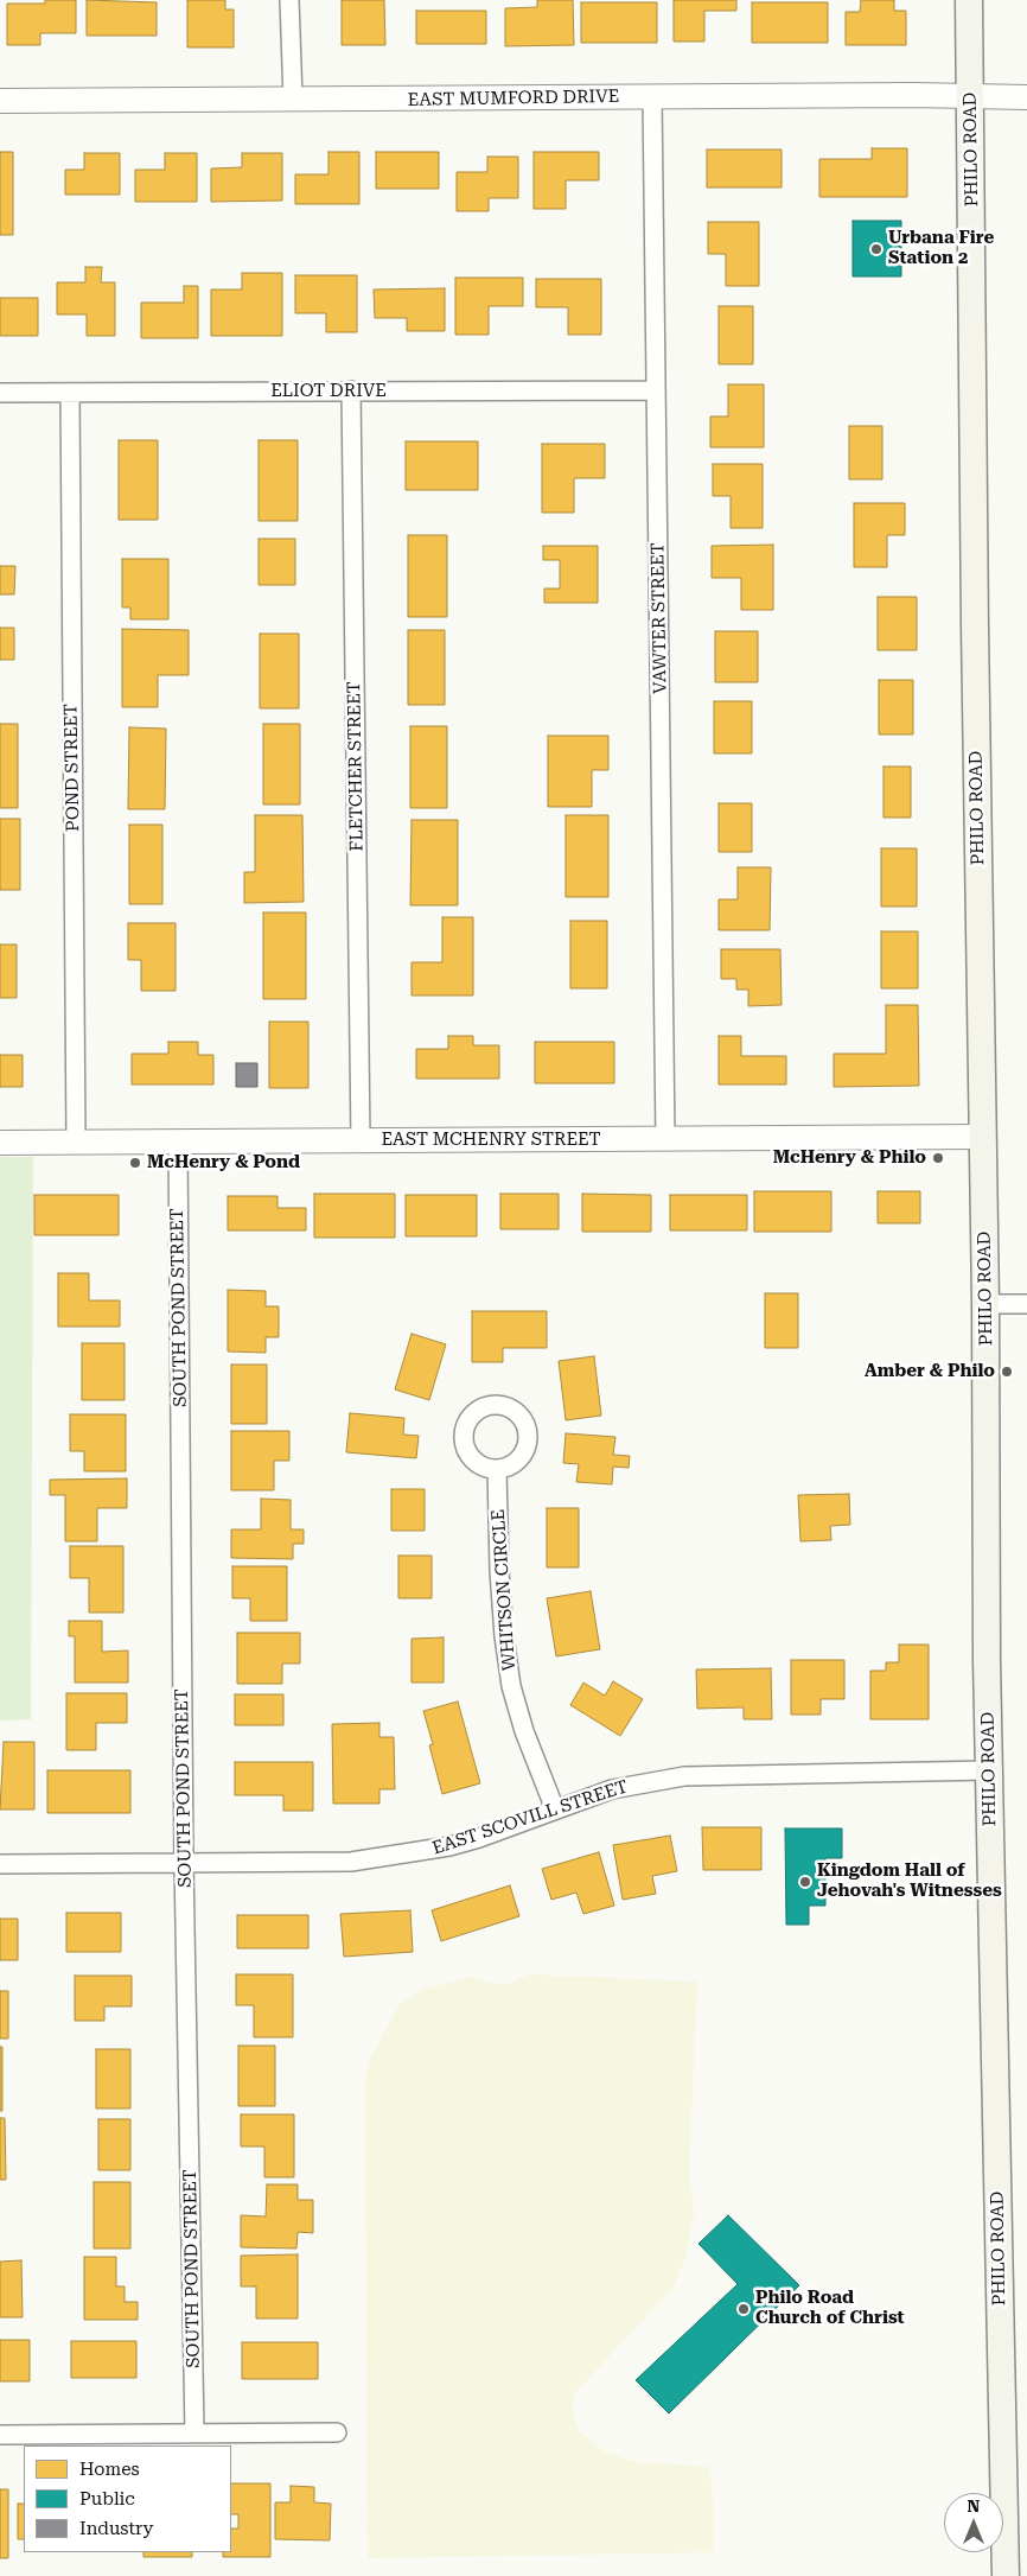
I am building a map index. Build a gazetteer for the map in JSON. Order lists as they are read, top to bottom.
{
  "streets": {
    "main road": ["PHILO ROAD"],
    "street": [
      "EAST MUMFORD DRIVE",
      "ELIOT DRIVE",
      "VAWTER STREET",
      "FLETCHER STREET",
      "POND STREET",
      "EAST MCHENRY STREET",
      "SOUTH POND STREET",
      "WHITSON CIRCLE",
      "EAST SCOVILL STREET"
    ]
  },
  "crossings": [
    ["EAST MUMFORD DRIVE", "PHILO ROAD"],
    ["EAST MUMFORD DRIVE", "VAWTER STREET"],
    ["PHILO ROAD", "EAST MCHENRY STREET"],
    ["PHILO ROAD", "EAST SCOVILL STREET"],
    ["ELIOT DRIVE", "VAWTER STREET"],
    ["ELIOT DRIVE", "FLETCHER STREET"],
    ["ELIOT DRIVE", "POND STREET"],
    ["VAWTER STREET", "EAST MCHENRY STREET"],
    ["FLETCHER STREET", "EAST MCHENRY STREET"],
    ["POND STREET", "EAST MCHENRY STREET"],
    ["EAST MCHENRY STREET", "SOUTH POND STREET"],
    ["SOUTH POND STREET", "EAST SCOVILL STREET"],
    ["WHITSON CIRCLE", "EAST SCOVILL STREET"]
  ],
  "places": [
    "Urbana Fire Station 2",
    "McHenry & Philo",
    "McHenry & Pond",
    "Amber & Philo",
    "Kingdom Hall of Jehovah's Witnesses",
    "Philo Road Church of Christ"
  ],
  "legend": ["Homes", "Public", "Industry"],
  "north": "top"
}
